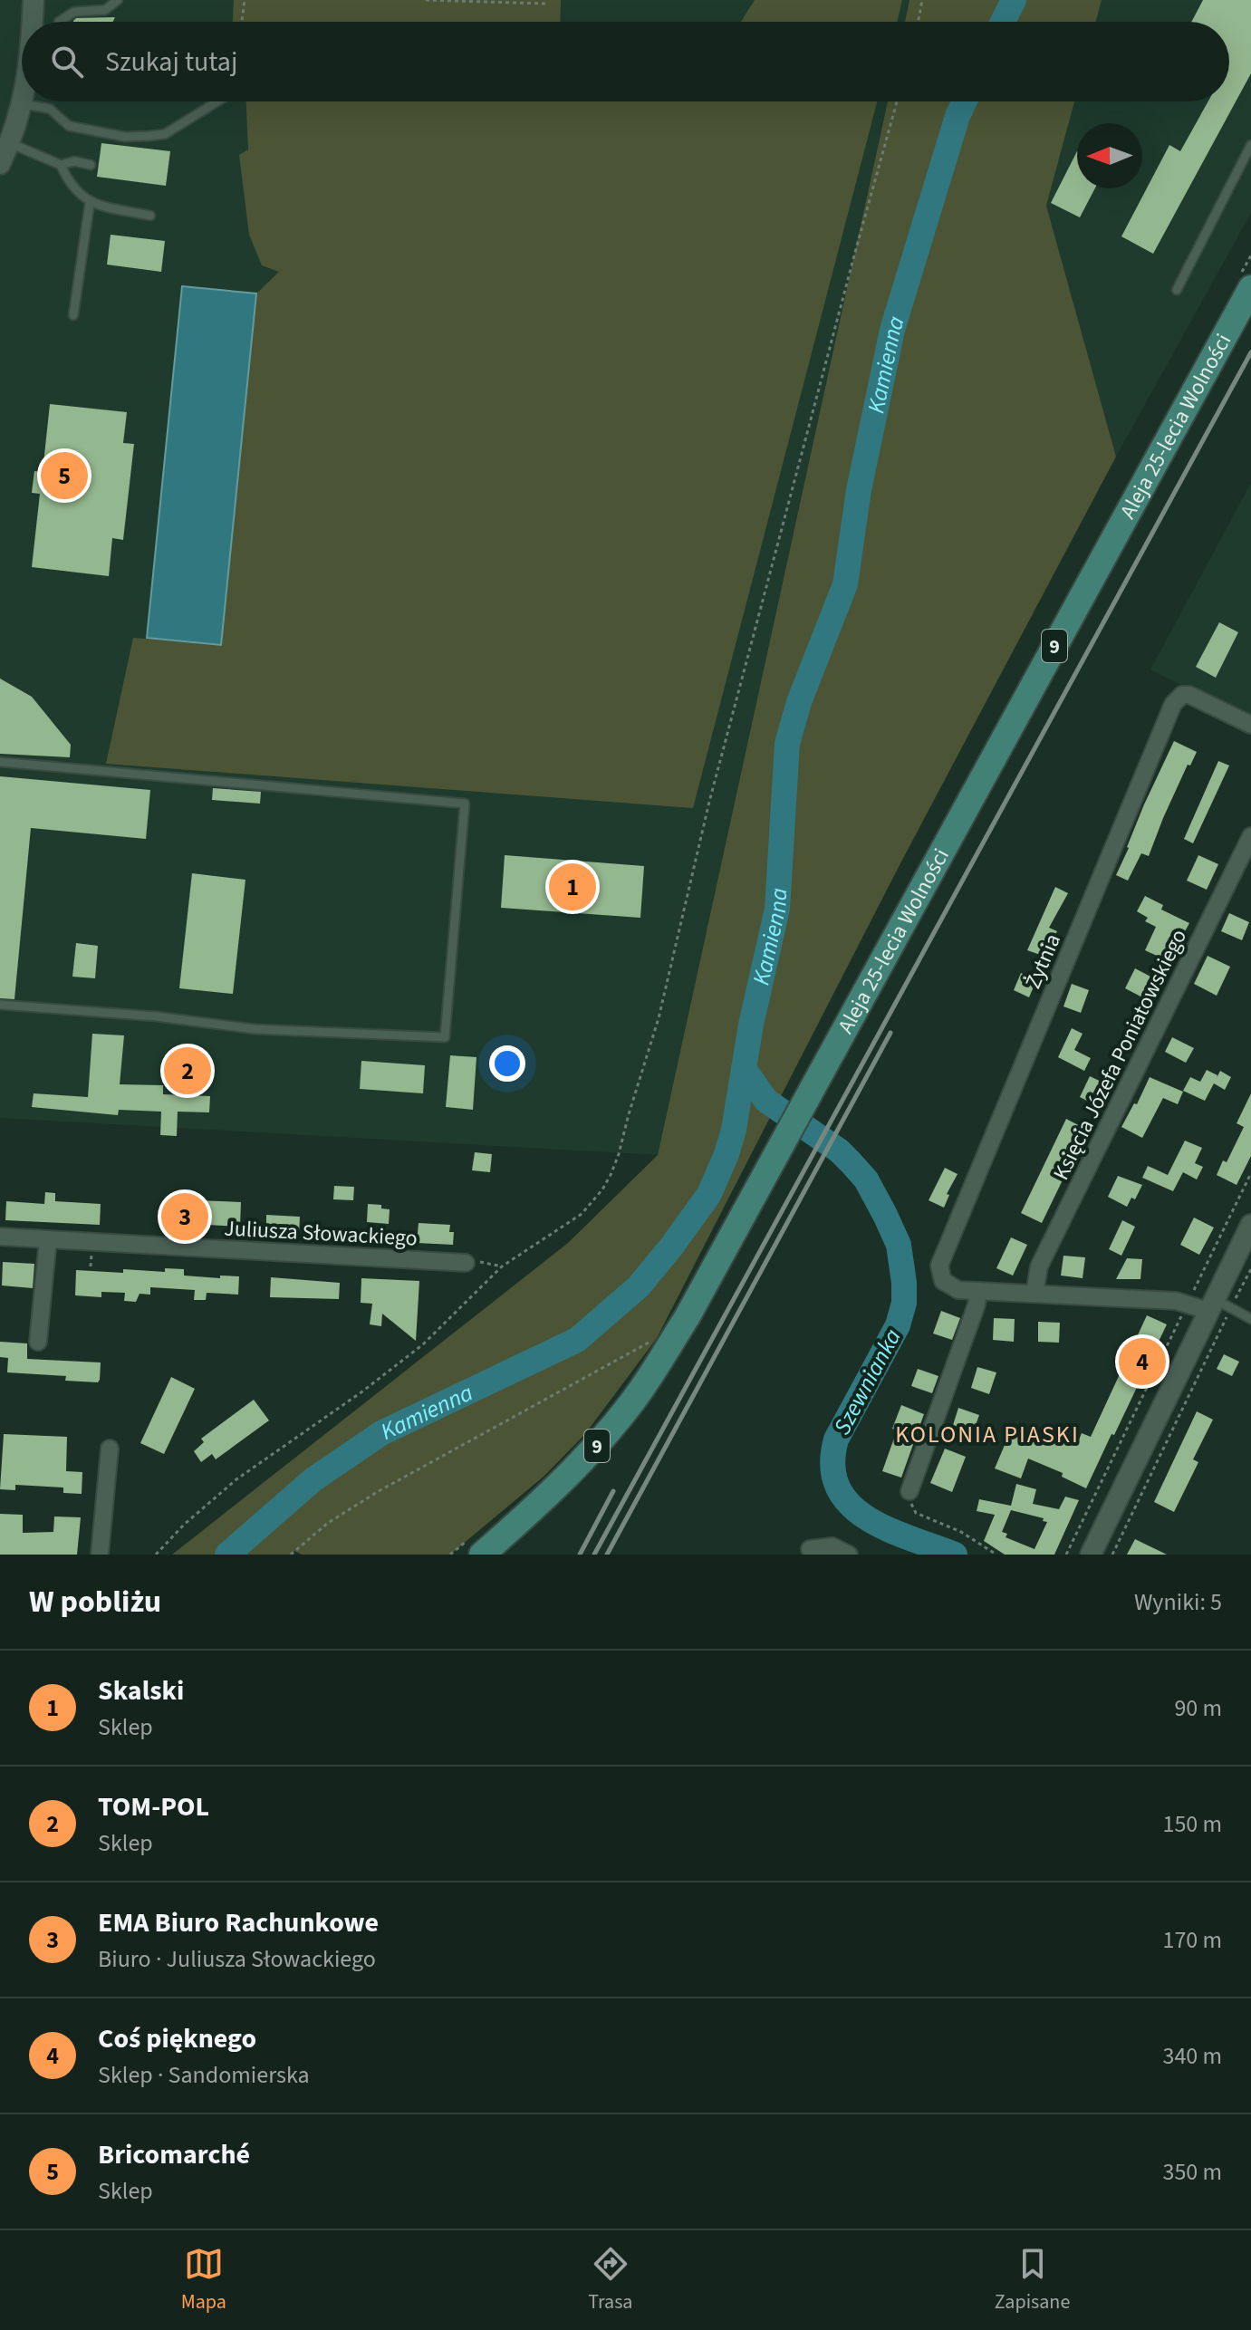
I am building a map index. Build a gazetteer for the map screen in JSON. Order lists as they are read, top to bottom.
{
  "streets": {
    "main road": ["Aleja 25-lecia Wolności", "9"],
    "street": ["Żytnia", "Księcia Józefa Poniatowskiego", "Juliusza Słowackiego"]
  },
  "districts": ["KOLONIA PIASKI"],
  "water": ["Kamienna", "Szewnianka"],
  "north": "left",
  "page": {
    "search": "Szukaj tutaj",
    "pins": [
      "5",
      "1",
      "2",
      "3",
      "4"
    ],
    "heading": ["W pobliżu", "Wyniki: 5"],
    "list": [
      {
        "mark": "1",
        "name": "Skalski",
        "note": "Sklep",
        "value": "90 m"
      },
      {
        "mark": "2",
        "name": "TOM-POL",
        "note": "Sklep",
        "value": "150 m"
      },
      {
        "mark": "3",
        "name": "EMA Biuro Rachunkowe",
        "note": "Biuro · Juliusza Słowackiego",
        "value": "170 m"
      },
      {
        "mark": "4",
        "name": "Coś pięknego",
        "note": "Sklep · Sandomierska",
        "value": "340 m"
      },
      {
        "mark": "5",
        "name": "Bricomarché",
        "note": "Sklep",
        "value": "350 m"
      }
    ],
    "nav": ["Mapa", "Trasa", "Zapisane"]
  }
}
